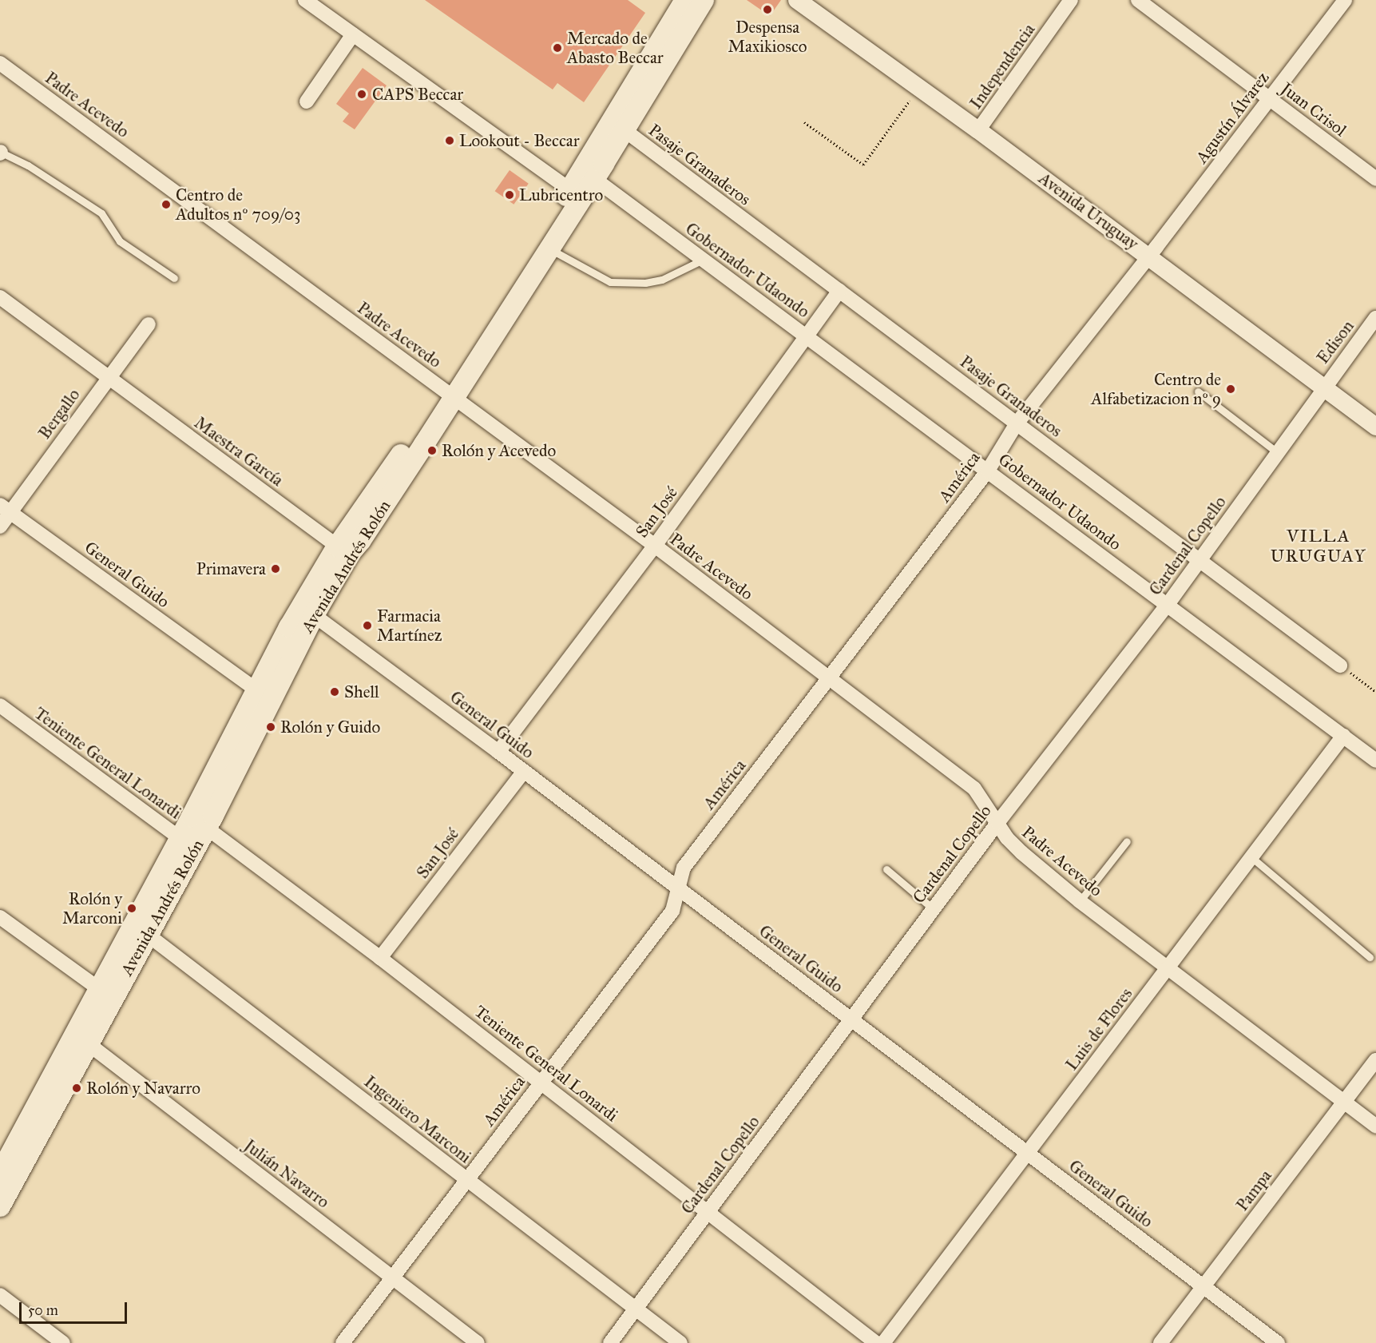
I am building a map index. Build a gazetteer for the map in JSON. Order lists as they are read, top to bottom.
{
  "streets": {
    "main road": ["Avenida Andrés Rolón"],
    "street": [
      "Independencia",
      "Padre Acevedo",
      "Juan Crisol",
      "Agustín Álvarez",
      "Pasaje Granaderos",
      "Avenida Uruguay",
      "Gobernador Udaondo",
      "Edison",
      "Bergallo",
      "Maestra García",
      "América",
      "San José",
      "Cardenal Copello",
      "General Guido",
      "Teniente General Lonardi",
      "Luis de Flores",
      "Ingeniero Marconi",
      "Julián Navarro",
      "Pampa"
    ]
  },
  "crossings": [
    ["Independencia", "Avenida Uruguay"],
    ["Padre Acevedo", "América"],
    ["Padre Acevedo", "San José"],
    ["Padre Acevedo", "Cardenal Copello"],
    ["Padre Acevedo", "Avenida Andrés Rolón"],
    ["Padre Acevedo", "Luis de Flores"],
    ["Padre Acevedo", "Pampa"],
    ["Juan Crisol", "Agustín Álvarez"],
    ["Agustín Álvarez", "Avenida Uruguay"],
    ["Agustín Álvarez", "América"],
    ["Pasaje Granaderos", "América"],
    ["Pasaje Granaderos", "San José"],
    ["Pasaje Granaderos", "Cardenal Copello"],
    ["Pasaje Granaderos", "Avenida Andrés Rolón"],
    ["Avenida Uruguay", "Edison"],
    ["Avenida Uruguay", "América"],
    ["Avenida Uruguay", "Cardenal Copello"],
    ["Gobernador Udaondo", "América"],
    ["Gobernador Udaondo", "San José"],
    ["Gobernador Udaondo", "Cardenal Copello"],
    ["Gobernador Udaondo", "Avenida Andrés Rolón"],
    ["Gobernador Udaondo", "Luis de Flores"],
    ["Edison", "Cardenal Copello"],
    ["Bergallo", "Maestra García"],
    ["Bergallo", "General Guido"],
    ["Maestra García", "Avenida Andrés Rolón"],
    ["América", "General Guido"],
    ["América", "Teniente General Lonardi"],
    ["América", "Ingeniero Marconi"],
    ["América", "Julián Navarro"],
    ["San José", "General Guido"],
    ["San José", "Teniente General Lonardi"],
    ["Cardenal Copello", "General Guido"],
    ["Cardenal Copello", "Teniente General Lonardi"],
    ["Cardenal Copello", "Ingeniero Marconi"],
    ["Avenida Andrés Rolón", "General Guido"],
    ["Avenida Andrés Rolón", "Teniente General Lonardi"],
    ["Avenida Andrés Rolón", "Ingeniero Marconi"],
    ["Avenida Andrés Rolón", "Julián Navarro"],
    ["General Guido", "Luis de Flores"],
    ["General Guido", "Pampa"]
  ],
  "districts": ["VILLA URUGUAY"],
  "places": [
    "Despensa Maxikiosco",
    "Mercado de Abasto Beccar",
    "CAPS Beccar",
    "Lookout - Beccar",
    "Lubricentro",
    "Centro de Adultos nº 709/03",
    "Centro de Alfabetizacion nº 9",
    "Rolón y Acevedo",
    "Primavera",
    "Farmacia Martínez",
    "Shell",
    "Rolón y Guido",
    "Rolón y Marconi",
    "Rolón y Navarro"
  ],
  "scale_bar": "50 m"
}
